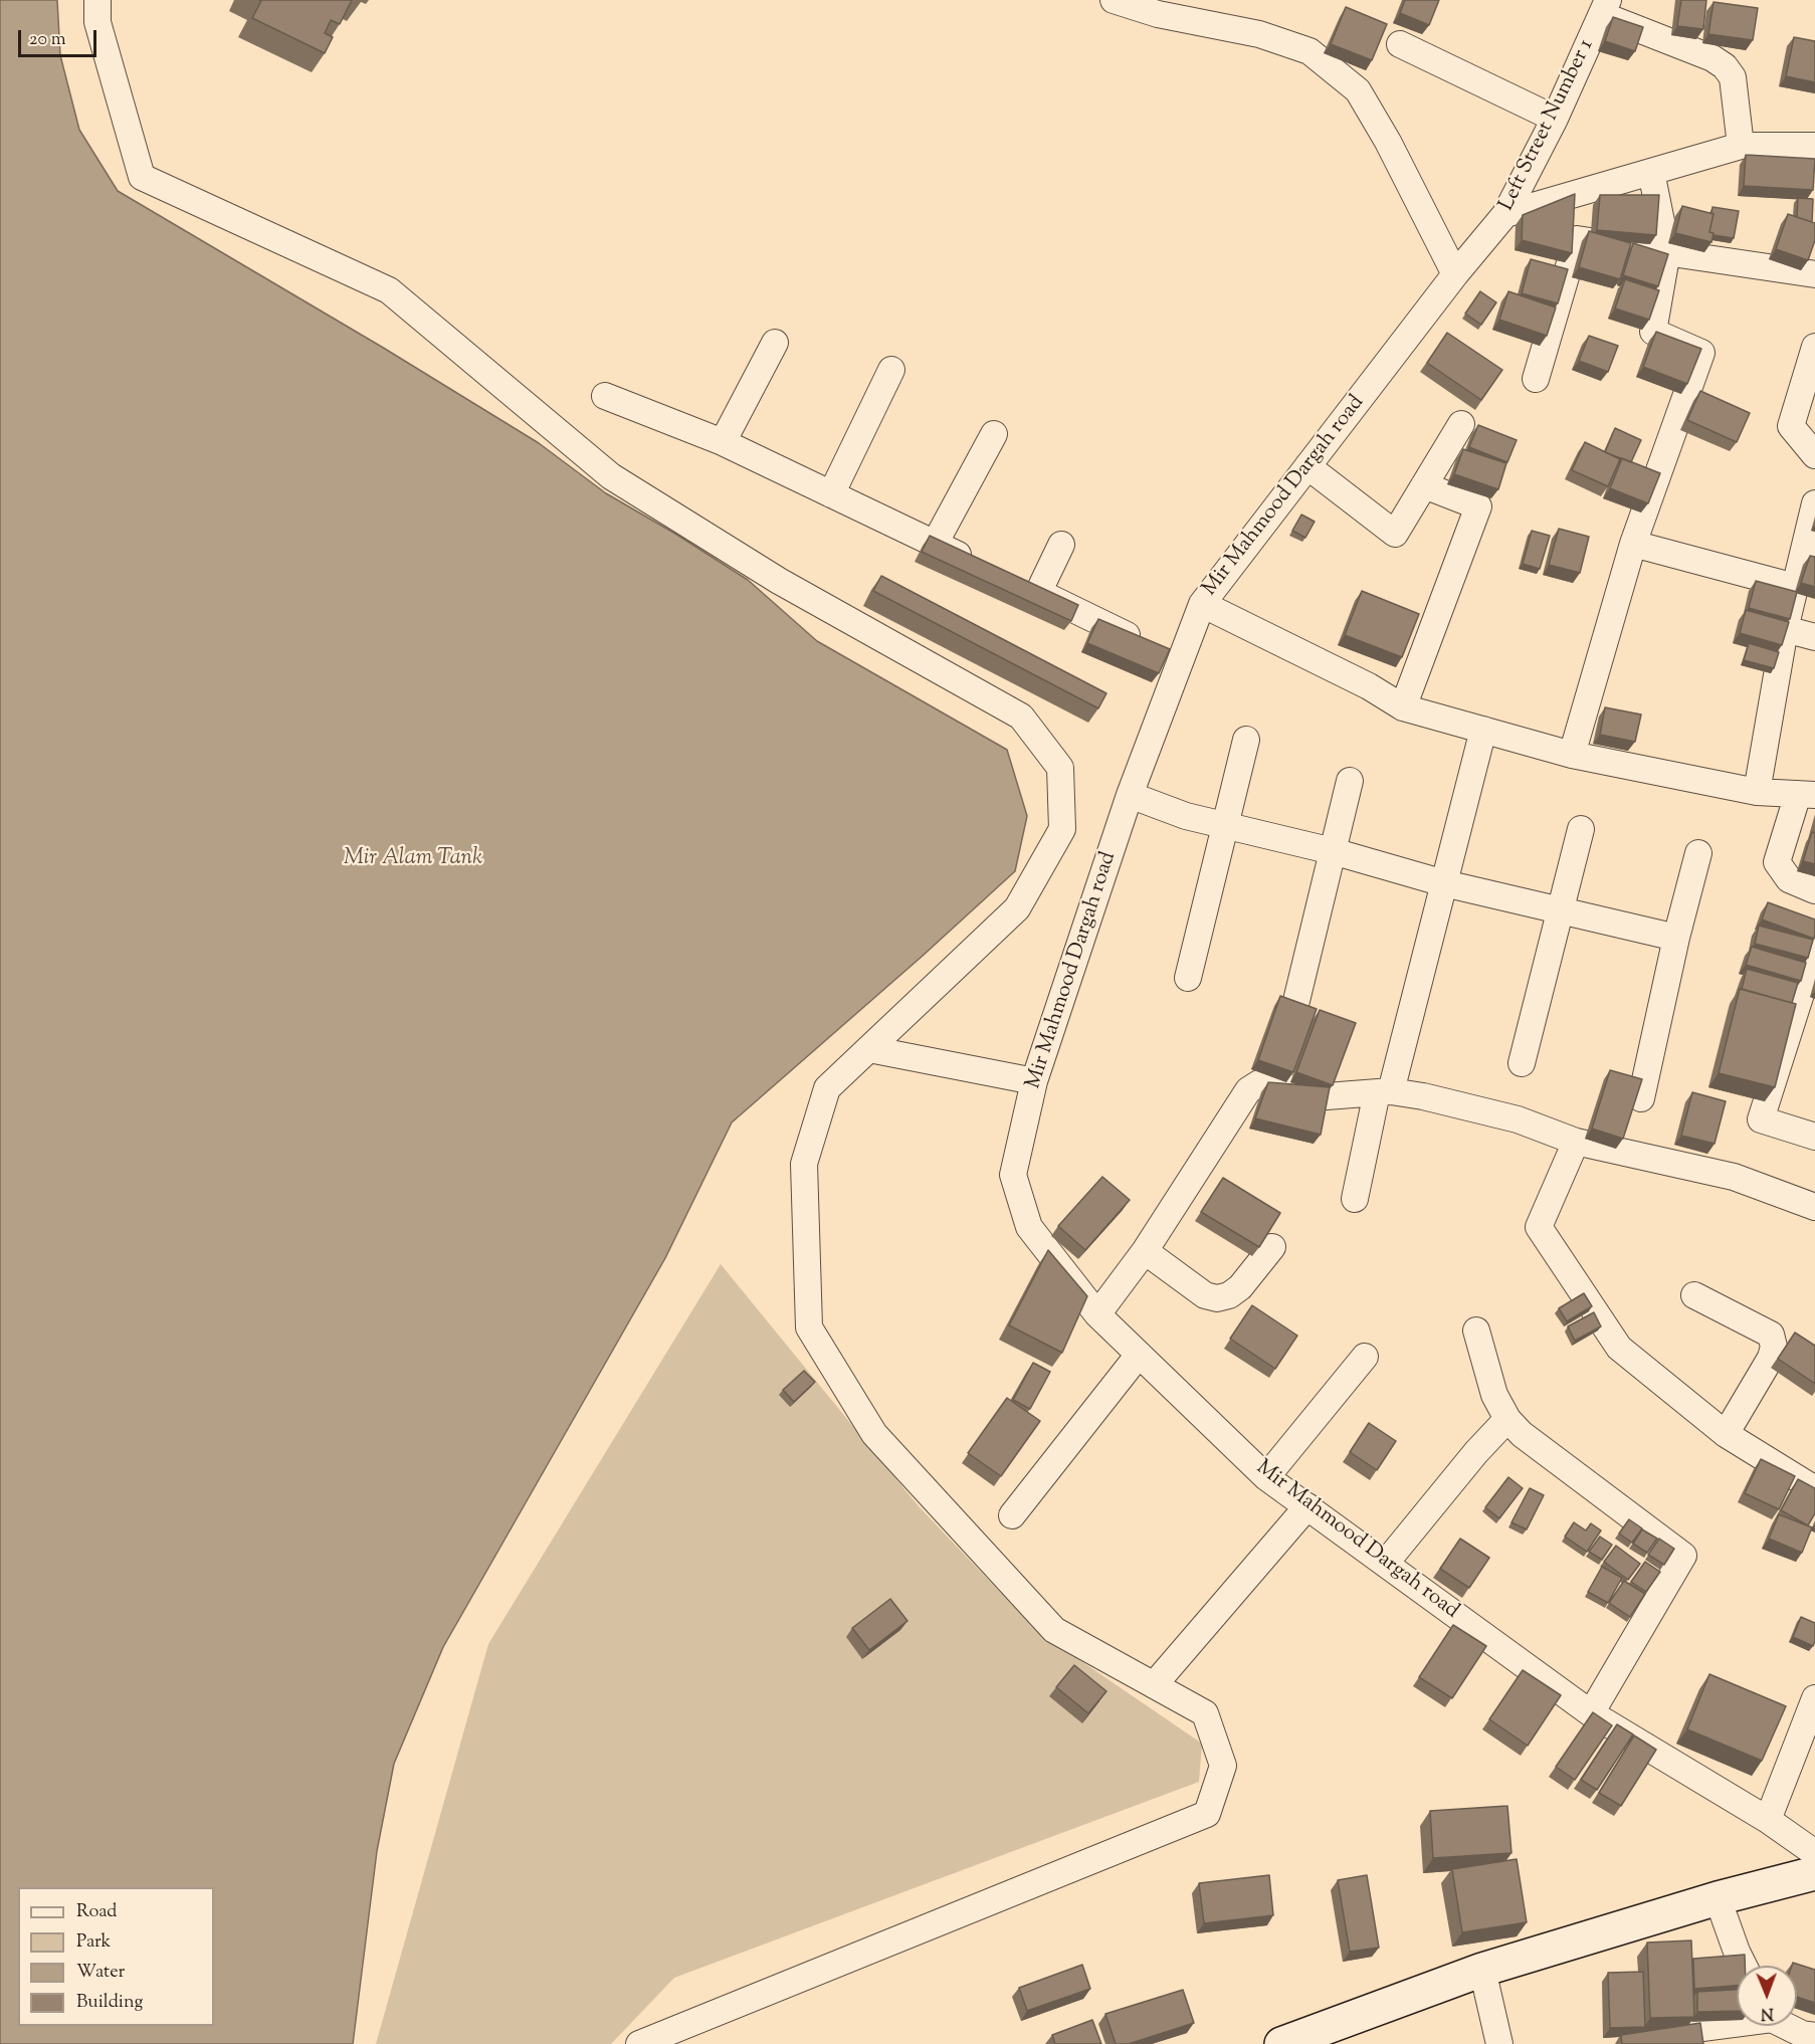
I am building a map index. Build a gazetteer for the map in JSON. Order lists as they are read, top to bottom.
{
  "streets": {
    "street": ["Left Street Number 1", "Mir Mahmood Dargah road"]
  },
  "crossings": [
    ["Left Street Number 1", "Mir Mahmood Dargah road"]
  ],
  "water": ["Mir Alam Tank"],
  "legend": [
    "Road",
    "Park",
    "Water",
    "Building"
  ],
  "scale_bar": "20 m",
  "north": "bottom"
}
